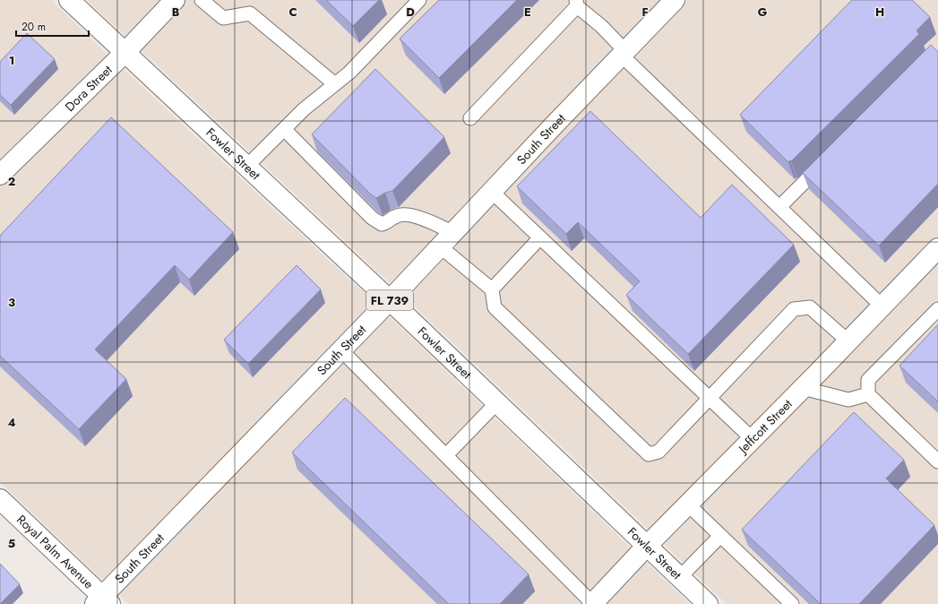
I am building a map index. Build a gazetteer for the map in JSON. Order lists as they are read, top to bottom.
{
  "streets": {
    "street": [
      "Dora Street",
      "South Street",
      "Fowler Street",
      "FL 739",
      "Jeffcott Street",
      "Royal Palm Avenue"
    ]
  },
  "crossings": [
    ["Dora Street", "Fowler Street"],
    ["South Street", "Fowler Street"],
    ["South Street", "Royal Palm Avenue"],
    ["Fowler Street", "Jeffcott Street"]
  ],
  "scale_bar": "20 m",
  "grid": {
    "columns": [
      "B",
      "C",
      "D",
      "E",
      "F",
      "G",
      "H"
    ],
    "rows": [
      "1",
      "2",
      "3",
      "4",
      "5"
    ]
  }
}
